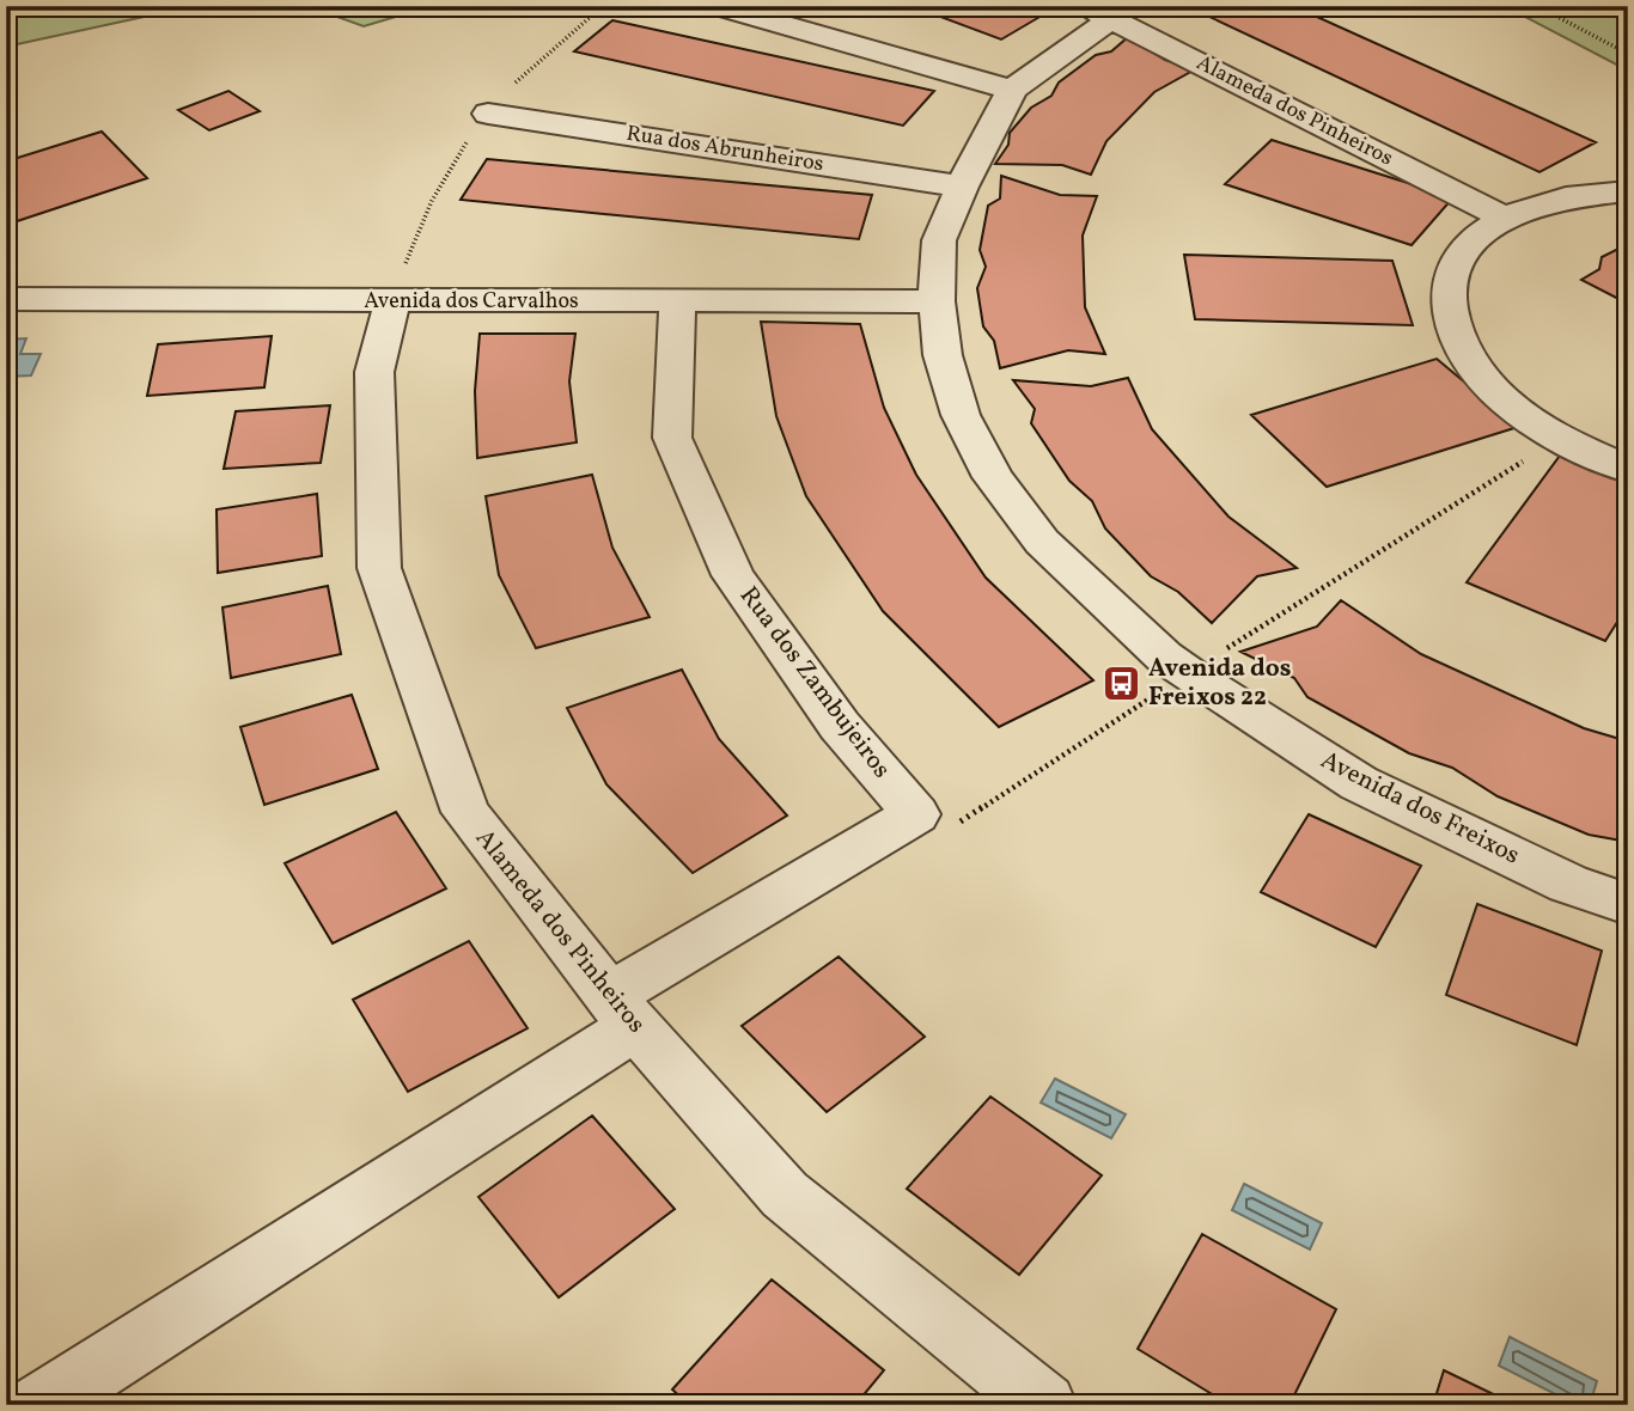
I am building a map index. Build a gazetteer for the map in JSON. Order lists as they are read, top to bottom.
{
  "streets": {
    "street": [
      "Alameda dos Pinheiros",
      "Rua dos Abrunheiros",
      "Avenida dos Carvalhos",
      "Rua dos Zambujeiros",
      "Avenida dos Freixos"
    ]
  },
  "crossings": [
    ["Alameda dos Pinheiros", "Avenida dos Carvalhos"],
    ["Alameda dos Pinheiros", "Rua dos Zambujeiros"],
    ["Alameda dos Pinheiros", "Avenida dos Freixos"],
    ["Rua dos Abrunheiros", "Avenida dos Freixos"],
    ["Avenida dos Carvalhos", "Rua dos Zambujeiros"],
    ["Avenida dos Carvalhos", "Avenida dos Freixos"]
  ],
  "places": {
    "bus stop": ["Avenida dos Freixos 22"]
  }
}
